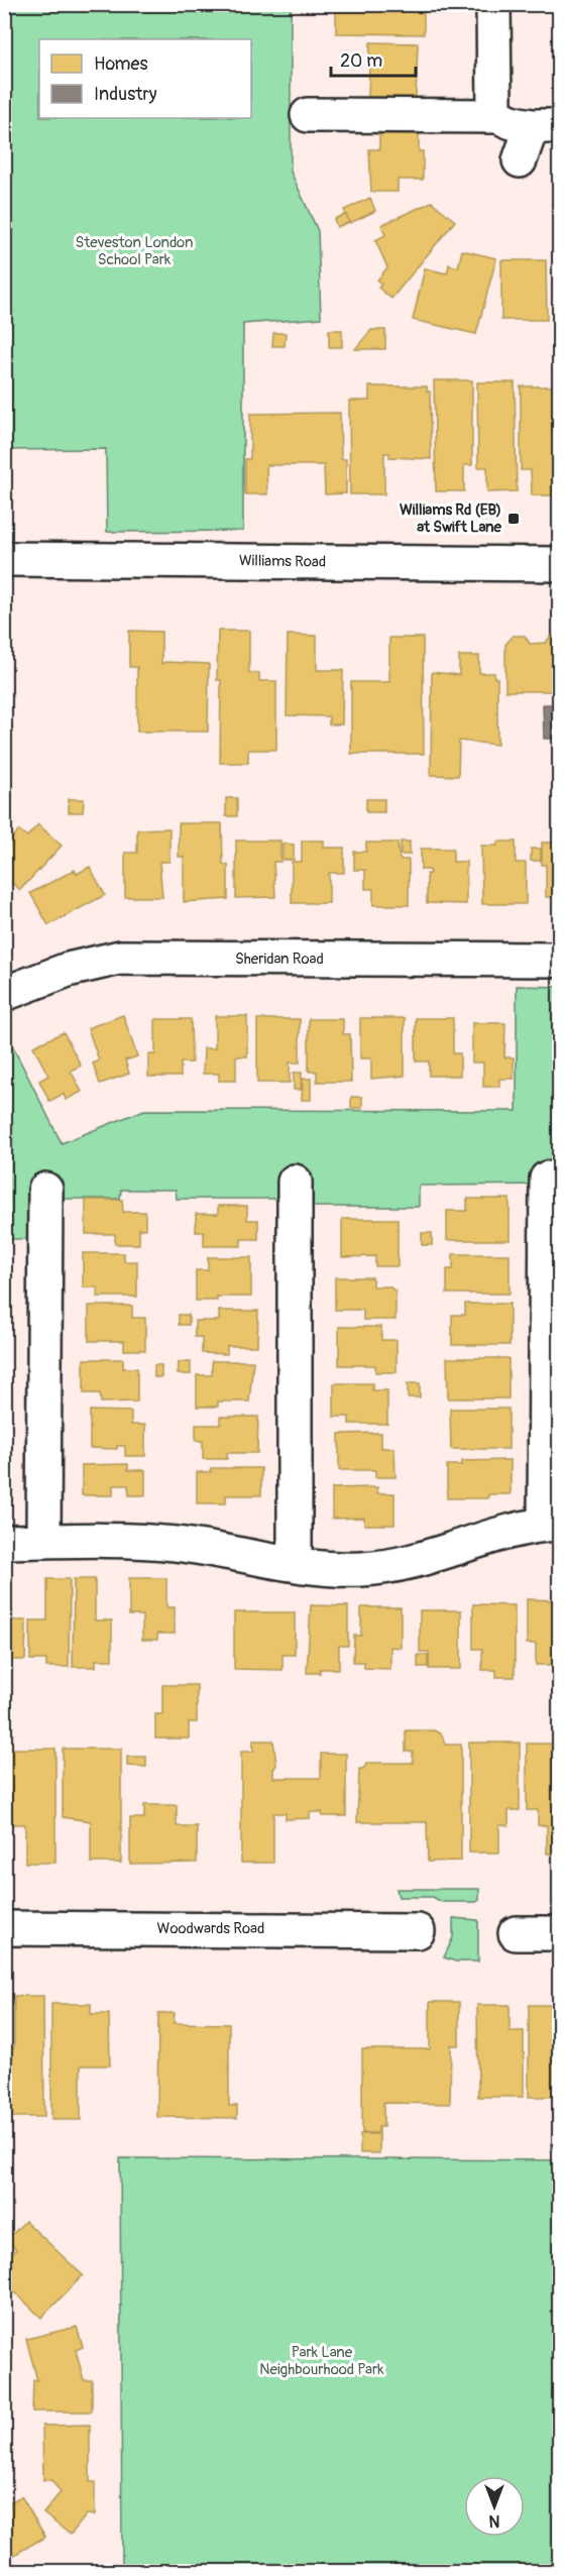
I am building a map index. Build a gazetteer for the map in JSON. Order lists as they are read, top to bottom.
{
  "streets": {
    "street": ["Williams Road", "Sheridan Road", "Woodwards Road"]
  },
  "parks": ["Steveston London School Park", "Park Lane Neighbourhood Park"],
  "places": {
    "transit": ["Williams Rd (EB) at Swift Lane"]
  },
  "legend": ["Homes", "Industry"],
  "scale_bar": "20 m",
  "north": "bottom"
}
